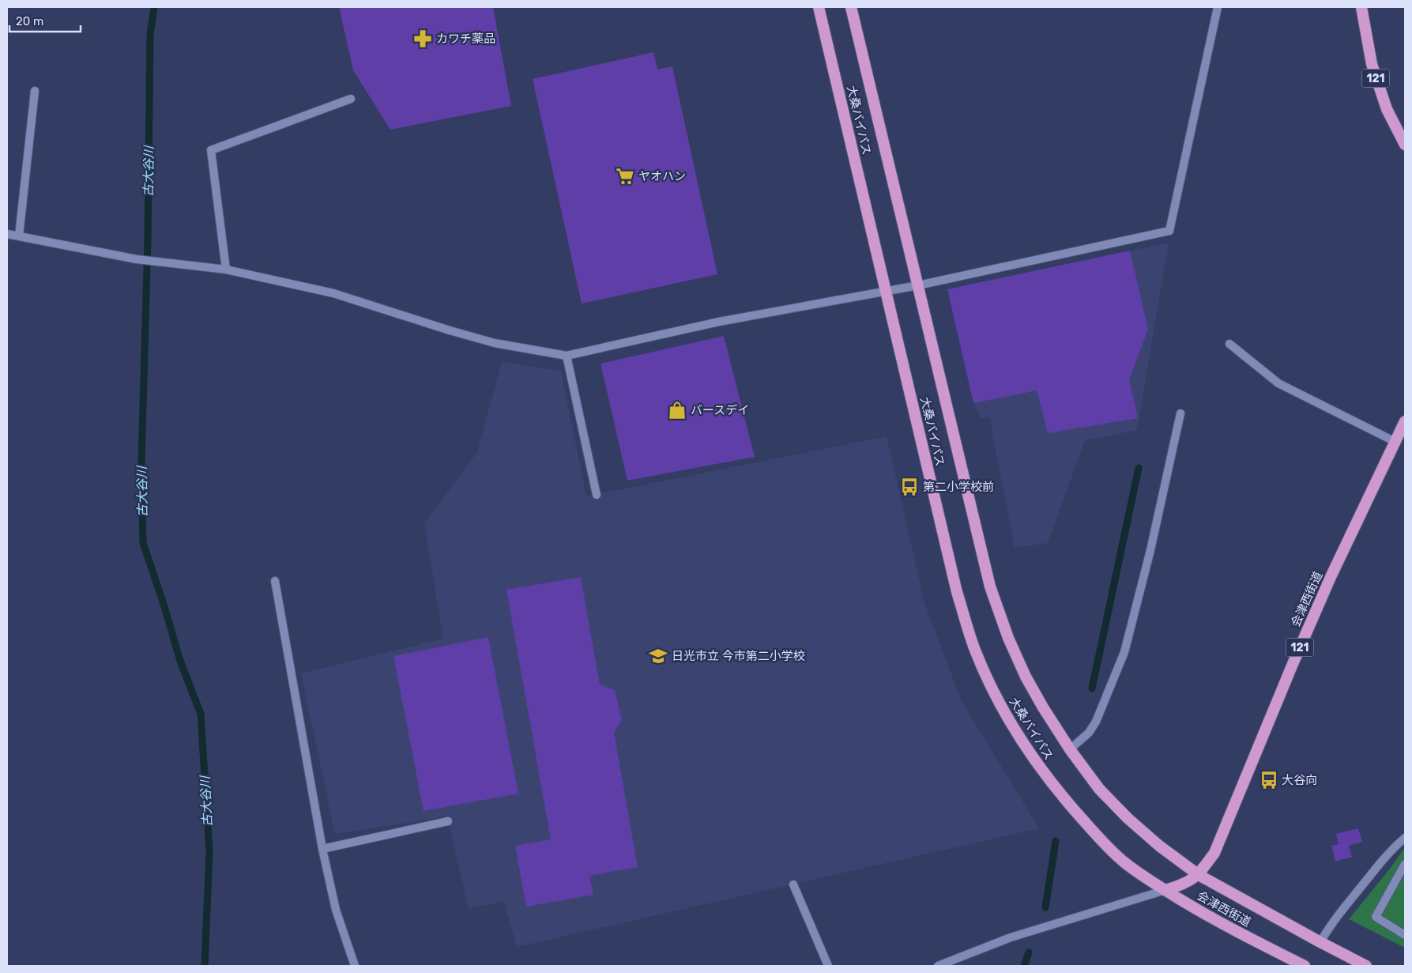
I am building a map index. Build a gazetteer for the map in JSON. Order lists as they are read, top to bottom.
{
  "streets": {
    "highway": ["121", "大桑バイパス", "会津西街道"]
  },
  "crossings": [
    ["大桑バイパス", "会津西街道"]
  ],
  "water": ["古大谷川"],
  "places": {
    "pharmacy": ["カワチ薬品"],
    "supermarket": ["ヤオハン"],
    "shop": ["バースデイ"],
    "bus stop": ["第二小学校前", "大谷向"],
    "school or university": ["日光市立 今市第二小学校"]
  },
  "scale_bar": "20 m"
}
